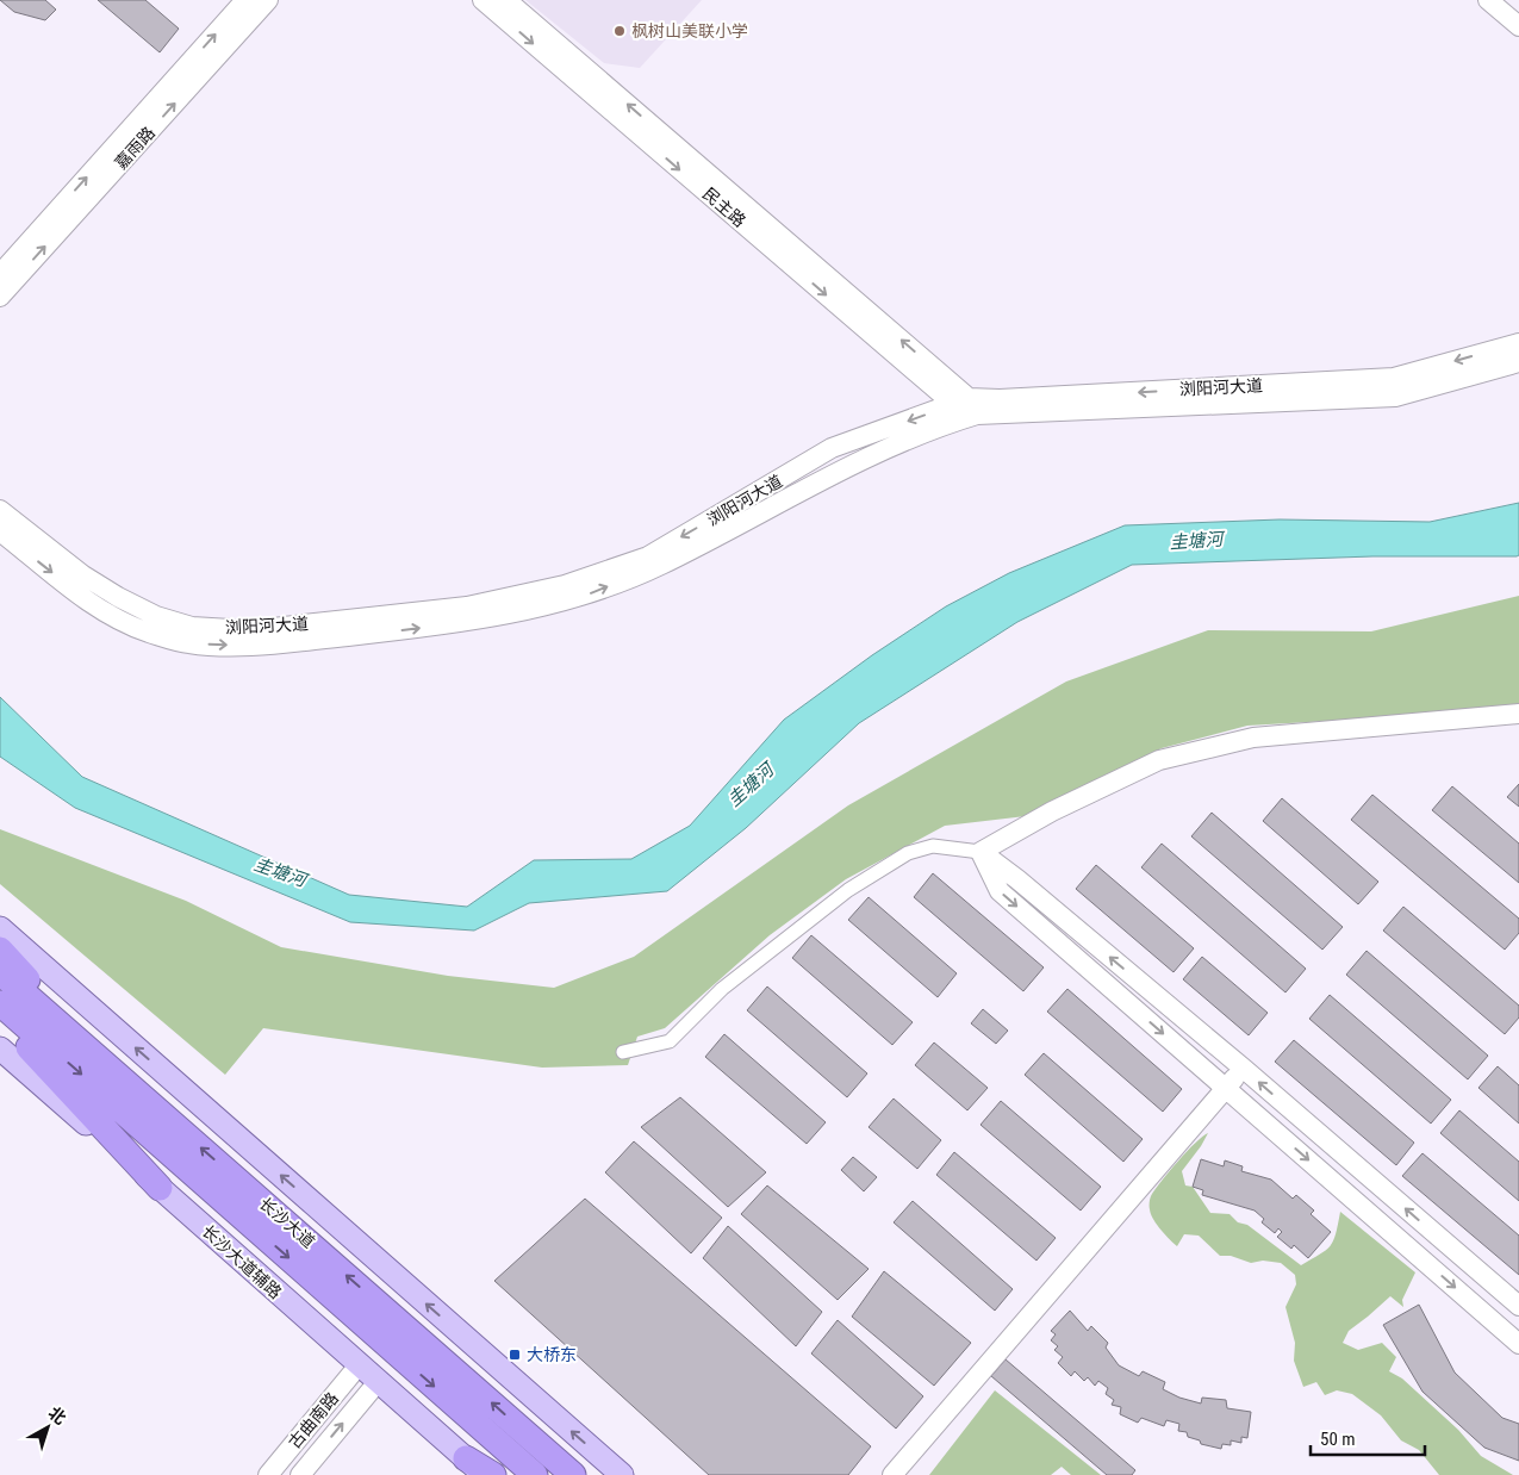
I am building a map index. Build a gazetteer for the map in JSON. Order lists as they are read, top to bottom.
{
  "streets": {
    "highway": ["长沙大道"],
    "main road": ["长沙大道辅路"],
    "street": [
      "嘉雨路",
      "民主路",
      "浏阳河大道",
      "古曲南路"
    ]
  },
  "crossings": [
    ["民主路", "浏阳河大道"],
    ["长沙大道辅路", "古曲南路"]
  ],
  "one_way": ["嘉雨路"],
  "water": ["圭塘河"],
  "places": {
    "other": ["枫树山美联小学"],
    "transit": ["大桥东"]
  },
  "scale_bar": "50 m",
  "north": "top right"
}
